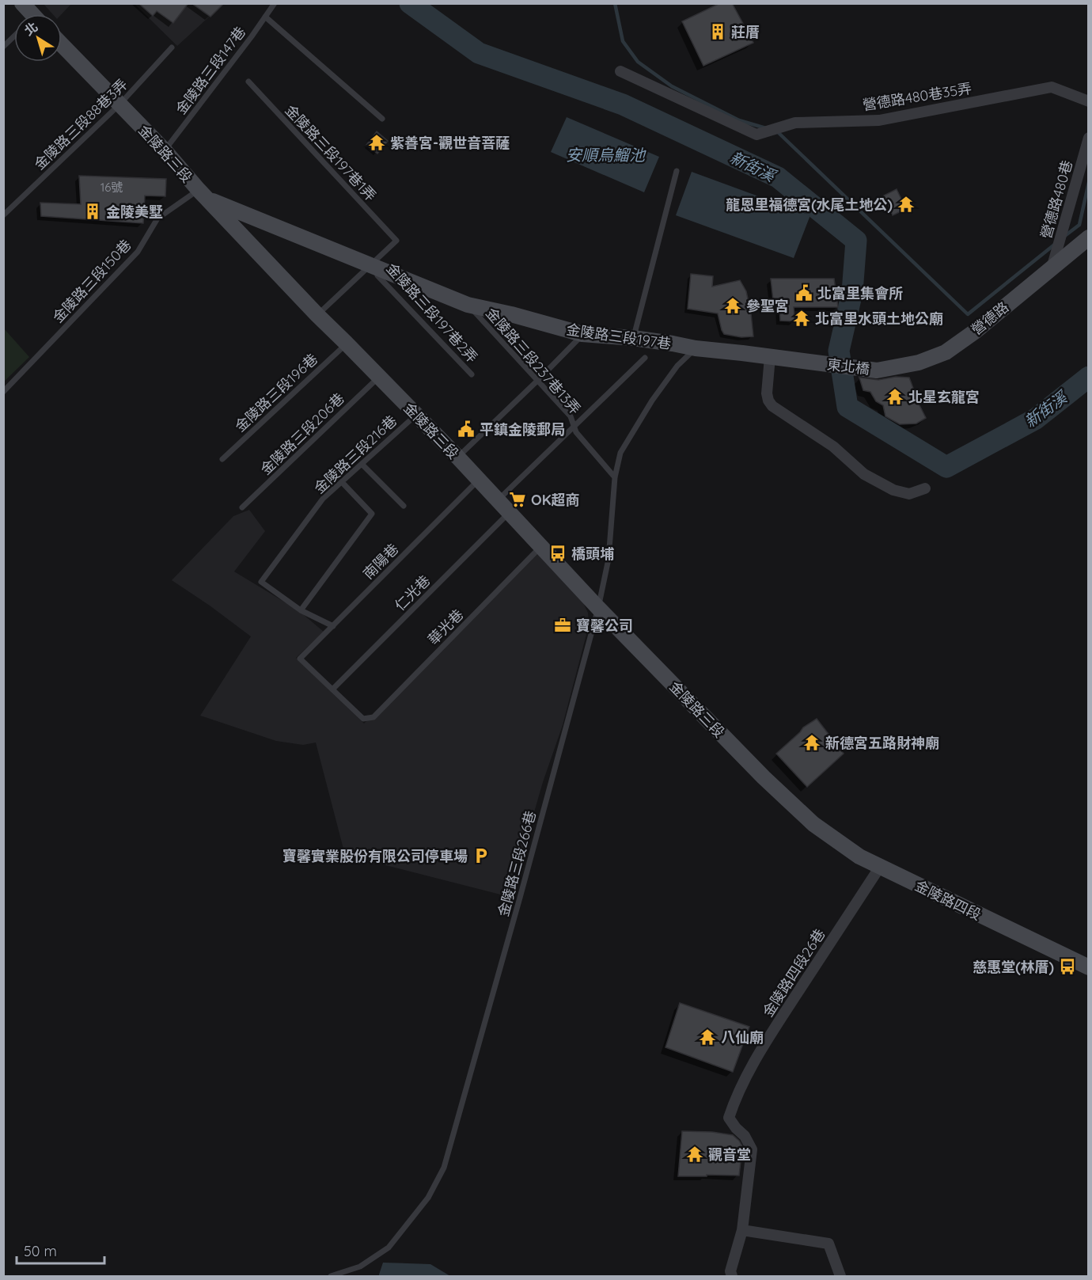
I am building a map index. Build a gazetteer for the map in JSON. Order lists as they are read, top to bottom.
{
  "streets": {
    "main road": [
      "金陵路三段",
      "營德路",
      "金陵路三段197巷",
      "東北橋",
      "金陵路四段"
    ],
    "street": ["營德路480巷35弄", "營德路480巷", "金陵路四段26巷"],
    "lane": [
      "金陵路三段147巷",
      "金陵路三段88巷3弄",
      "金陵路三段197巷1弄",
      "金陵路三段150巷",
      "金陵路三段197巷2弄",
      "金陵路三段237巷13弄",
      "金陵路三段196巷",
      "金陵路三段206巷",
      "金陵路三段216巷",
      "南陽巷",
      "仁光巷",
      "華光巷",
      "金陵路三段266巷"
    ]
  },
  "crossings": [
    ["金陵路三段147巷", "金陵路三段"],
    ["金陵路三段88巷3弄", "金陵路三段"],
    ["金陵路三段197巷1弄", "金陵路三段197巷2弄"],
    ["金陵路三段197巷1弄", "金陵路三段197巷"],
    ["金陵路三段", "金陵路三段150巷"],
    ["金陵路三段", "金陵路三段197巷"],
    ["金陵路三段", "金陵路三段196巷"],
    ["金陵路三段", "金陵路三段206巷"],
    ["金陵路三段", "金陵路三段216巷"],
    ["金陵路三段", "南陽巷"],
    ["金陵路三段", "仁光巷"],
    ["金陵路三段", "華光巷"],
    ["金陵路三段", "金陵路三段266巷"],
    ["金陵路三段", "金陵路四段"],
    ["營德路480巷", "營德路"],
    ["金陵路三段150巷", "金陵路三段197巷"],
    ["金陵路三段197巷2弄", "金陵路三段197巷"],
    ["營德路", "東北橋"],
    ["金陵路三段197巷", "金陵路三段237巷13弄"],
    ["金陵路三段197巷", "東北橋"],
    ["金陵路三段197巷", "金陵路三段266巷"],
    ["金陵路三段237巷13弄", "金陵路三段266巷"],
    ["南陽巷", "仁光巷"],
    ["南陽巷", "華光巷"],
    ["仁光巷", "華光巷"],
    ["金陵路四段", "金陵路四段26巷"]
  ],
  "water": ["安順烏鰡池", "新街溪"],
  "places": {
    "building": ["莊厝", "金陵美墅"],
    "temple": [
      "紫善宮-觀世音菩薩",
      "龍恩里福德宮(水尾土地公)",
      "參聖宮",
      "北富里水頭土地公廟",
      "北星玄龍宮",
      "新德宮五路財神廟",
      "八仙廟",
      "觀音堂"
    ],
    "public building": ["北富里集會所", "平鎮金陵郵局"],
    "supermarket": ["OK超商"],
    "bus stop": ["橋頭埔", "慈惠堂(林厝)"],
    "office": ["寶馨公司"],
    "parking": ["寶馨實業股份有限公司停車場"]
  },
  "house_numbers": ["16號"],
  "scale_bar": "50 m",
  "north": "top left"
}
